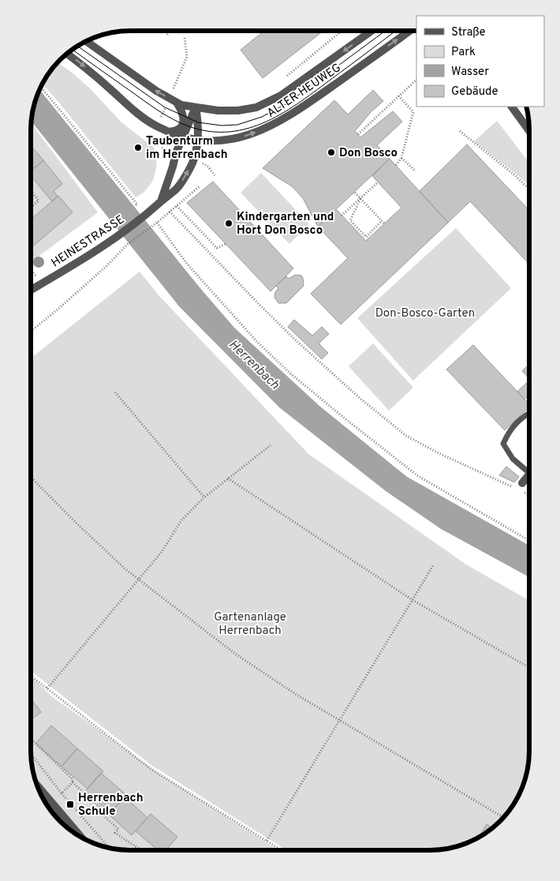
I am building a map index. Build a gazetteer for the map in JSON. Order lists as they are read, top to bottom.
{
  "streets": {
    "street": ["ALTER HEUWEG", "HEINESTRASSE"]
  },
  "crossings": [
    ["ALTER HEUWEG", "HEINESTRASSE"]
  ],
  "water": ["Herrenbach"],
  "parks": ["Don-Bosco-Garten", "Gartenanlage Herrenbach"],
  "places": {
    "other": ["Taubenturm im Herrenbach", "Don Bosco", "Kindergarten und Hort Don Bosco"],
    "transit": ["Herrenbach Schule"]
  },
  "legend": [
    "Straße",
    "Park",
    "Wasser",
    "Gebäude"
  ]
}
